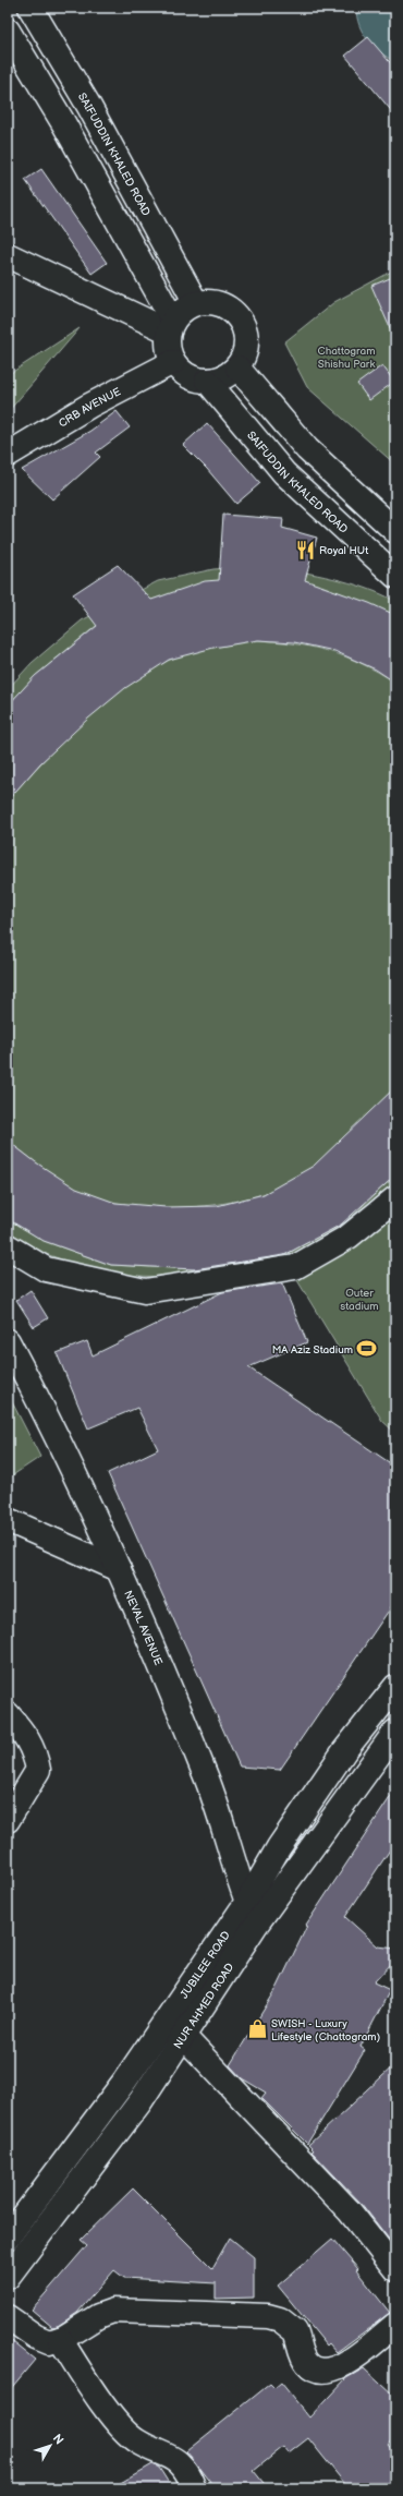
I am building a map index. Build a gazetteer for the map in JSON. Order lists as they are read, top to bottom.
{
  "streets": {
    "main road": [
      "SAIFUDDIN KHALED ROAD",
      "CRB AVENUE",
      "NEVAL AVENUE",
      "JUBILEE ROAD",
      "NUR AHMED ROAD"
    ]
  },
  "crossings": [
    ["SAIFUDDIN KHALED ROAD", "CRB AVENUE"],
    ["NEVAL AVENUE", "JUBILEE ROAD"],
    ["NEVAL AVENUE", "NUR AHMED ROAD"]
  ],
  "parks": ["Chattogram Shishu Park", "Outer stadium"],
  "places": {
    "restaurant": ["Royal HUt"],
    "sports": ["MA Aziz Stadium"],
    "shop": ["SWISH - Luxury Lifestyle (Chattogram)"]
  },
  "north": "top right"
}
